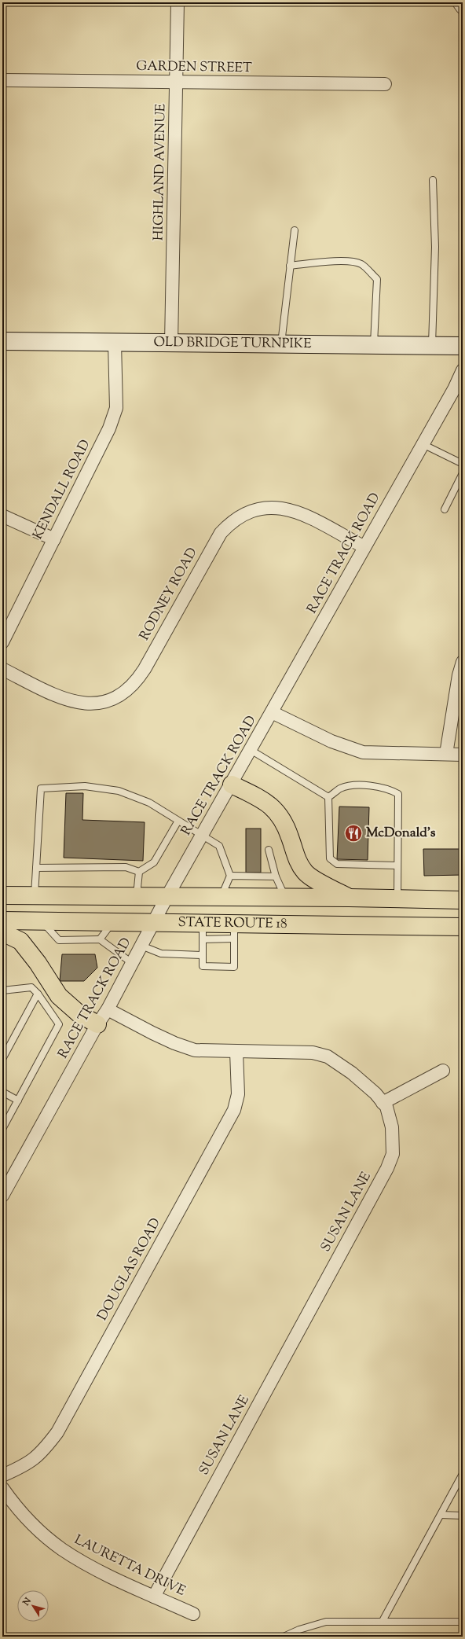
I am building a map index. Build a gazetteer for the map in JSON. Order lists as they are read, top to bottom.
{
  "streets": {
    "highway": ["STATE ROUTE 18"],
    "street": [
      "GARDEN STREET",
      "HIGHLAND AVENUE",
      "OLD BRIDGE TURNPIKE",
      "KENDALL ROAD",
      "RACE TRACK ROAD",
      "RODNEY ROAD",
      "SUSAN LANE",
      "DOUGLAS ROAD",
      "LAURETTA DRIVE"
    ]
  },
  "crossings": [
    ["GARDEN STREET", "HIGHLAND AVENUE"],
    ["HIGHLAND AVENUE", "OLD BRIDGE TURNPIKE"],
    ["OLD BRIDGE TURNPIKE", "KENDALL ROAD"],
    ["RACE TRACK ROAD", "RODNEY ROAD"],
    ["RACE TRACK ROAD", "STATE ROUTE 18"],
    ["RACE TRACK ROAD", "SUSAN LANE"],
    ["SUSAN LANE", "DOUGLAS ROAD"],
    ["SUSAN LANE", "LAURETTA DRIVE"]
  ],
  "places": {
    "restaurant": ["McDonald's"]
  },
  "north": "top left"
}
